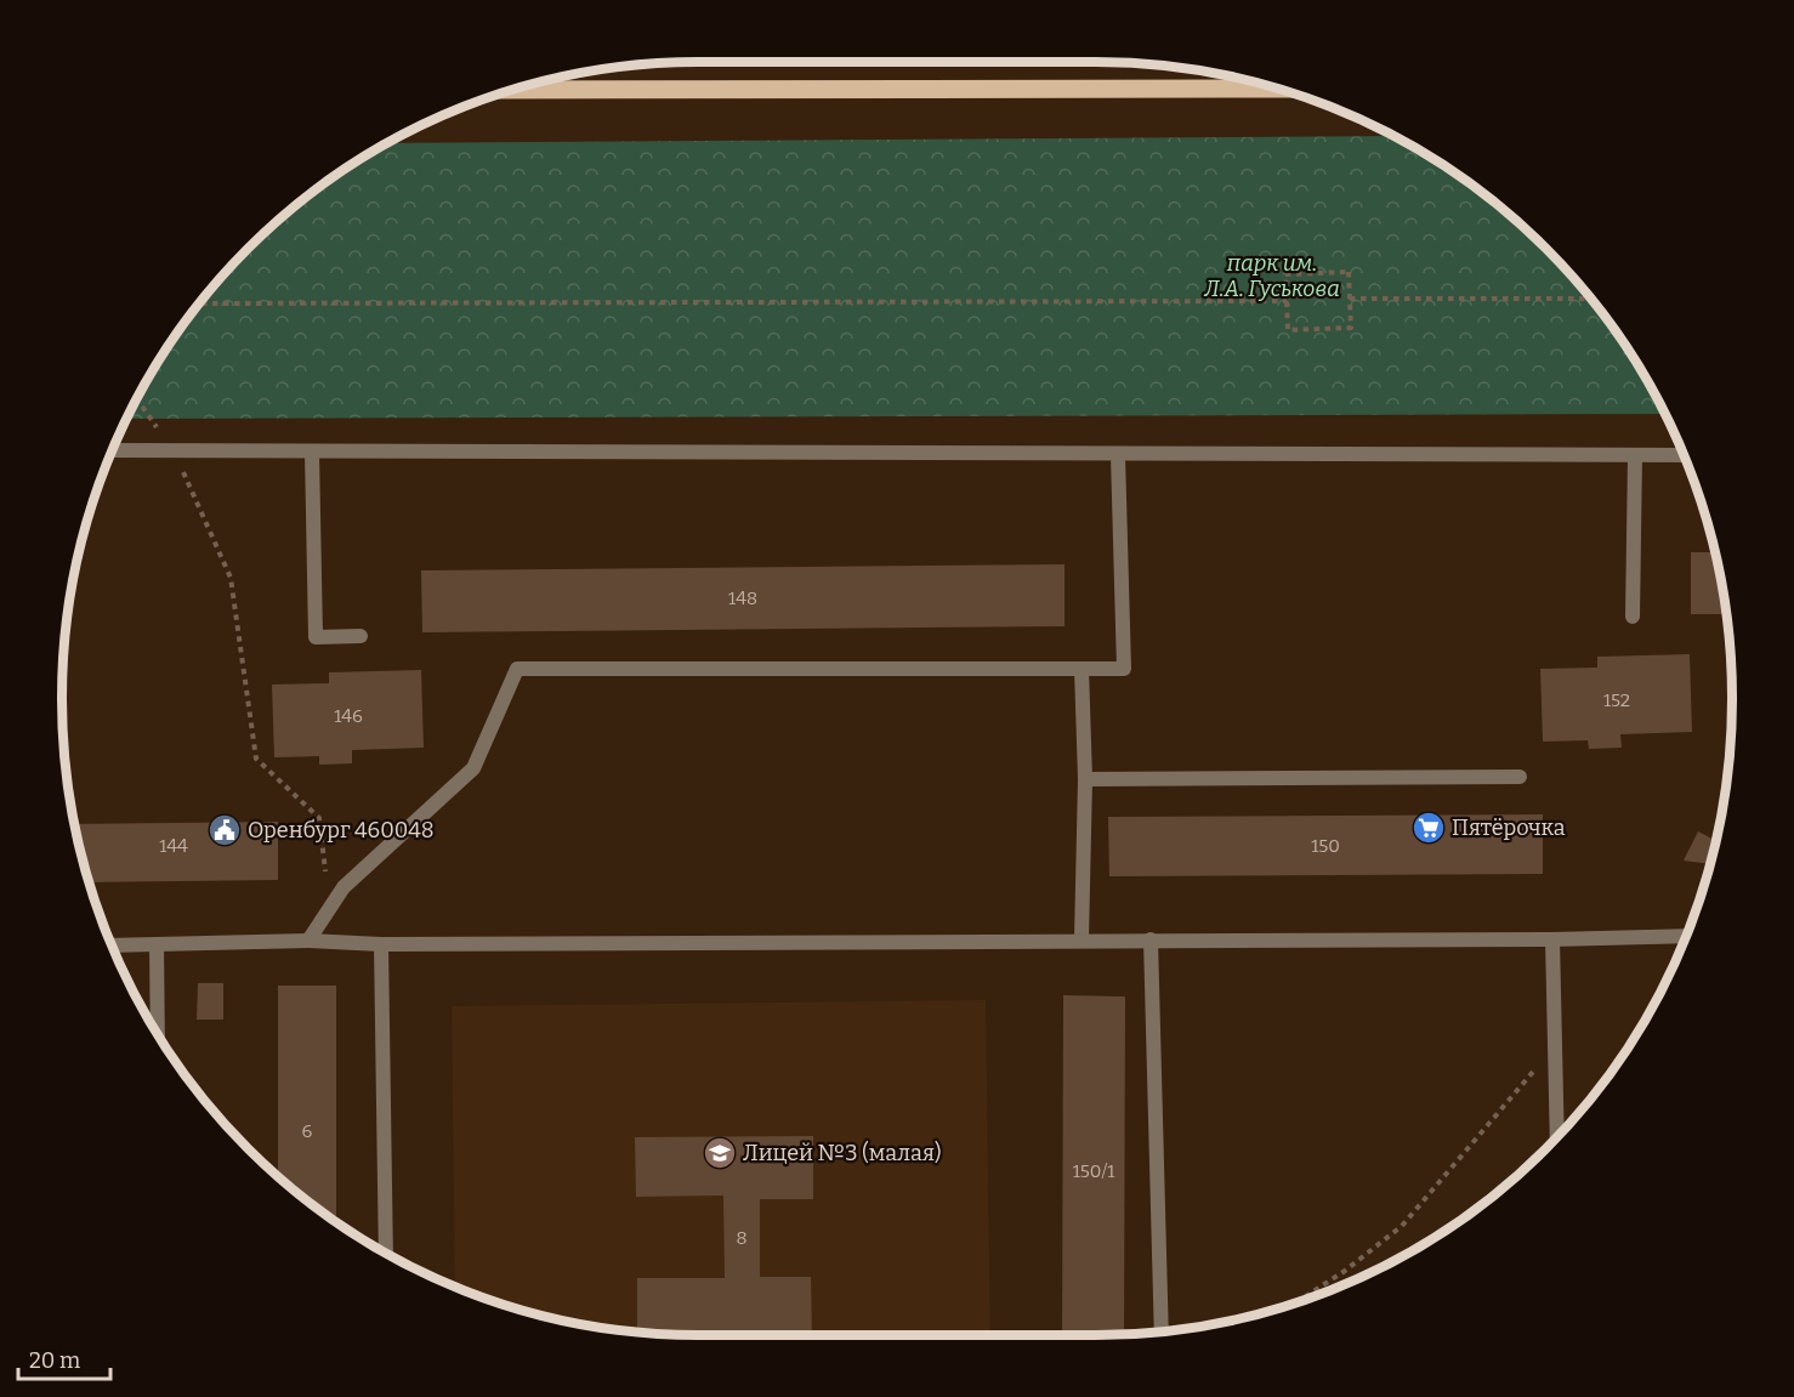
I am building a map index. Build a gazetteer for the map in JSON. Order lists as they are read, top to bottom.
{
  "parks": ["парк им. Л.А. Гуськова"],
  "places": {
    "supermarket": ["Пятёрочка"],
    "public building": ["Оренбург 460048"],
    "school or university": ["Лицей №3 (малая)"]
  },
  "house_numbers": [
    "148",
    "152",
    "146",
    "144",
    "150",
    "6",
    "150/1",
    "8"
  ],
  "scale_bar": "20 m"
}
